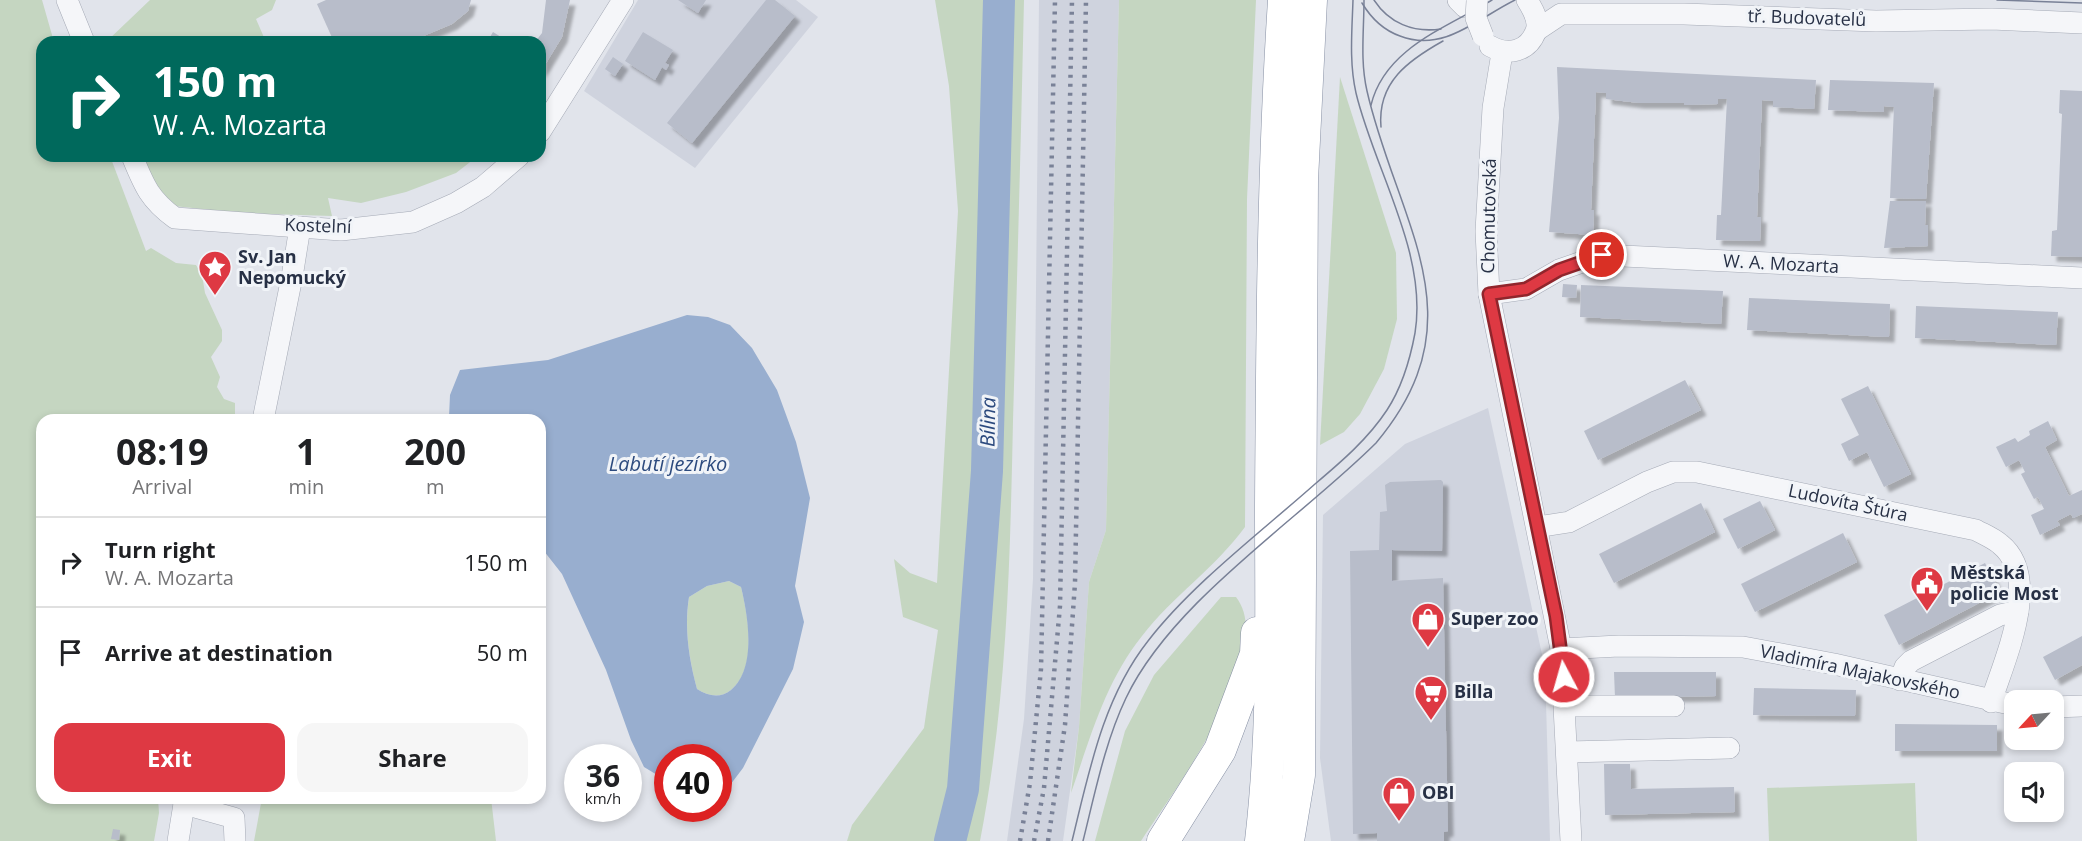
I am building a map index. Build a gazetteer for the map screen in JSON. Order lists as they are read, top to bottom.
{
  "streets": {
    "street": [
      "tř. Budovatelů",
      "Chomutovská",
      "Kostelní",
      "W. A. Mozarta",
      "Ludovíta Štúra",
      "Vladimíra Majakovského"
    ]
  },
  "crossings": [
    ["Chomutovská", "W. A. Mozarta"],
    ["Chomutovská", "Ludovíta Štúra"],
    ["Chomutovská", "Vladimíra Majakovského"],
    ["Ludovíta Štúra", "Vladimíra Majakovského"]
  ],
  "water": ["Bílina", "Labutí jezírko"],
  "places": {
    "place": ["Sv. Jan Nepomucký"],
    "public building": ["Městská policie Most"],
    "shop": ["Super zoo", "OBI"],
    "supermarket": ["Billa"]
  },
  "north": "bottom left",
  "page": {
    "turn": ["150 m", "W. A. Mozarta"],
    "eta": [
      "08:19",
      "Arrival",
      "1",
      "min",
      "200",
      "m"
    ],
    "list": [
      {
        "name": "Turn right",
        "note": "W. A. Mozarta",
        "value": "150 m"
      },
      {
        "name": "Arrive at destination",
        "value": "50 m"
      }
    ],
    "buttons": ["Exit", "Share"],
    "speed": "36 km/h",
    "limit": "40"
  }
}
